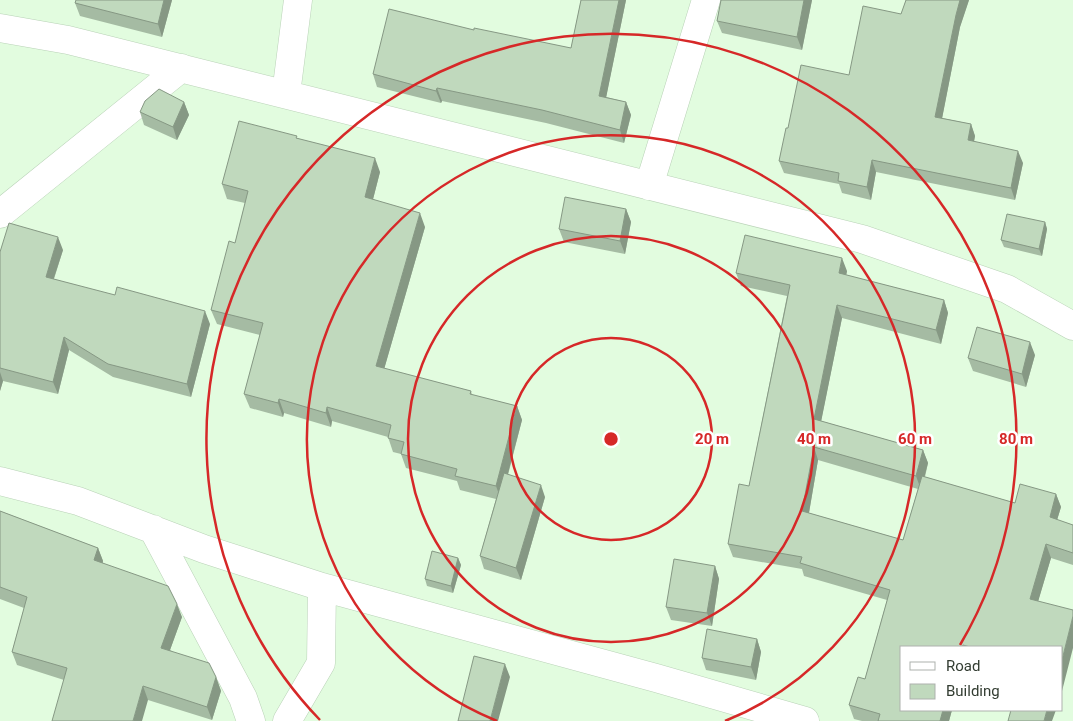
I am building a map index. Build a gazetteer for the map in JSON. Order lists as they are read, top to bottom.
{
  "legend": ["Road", "Building"],
  "rings": [
    "20 m",
    "40 m",
    "60 m",
    "80 m"
  ]
}
